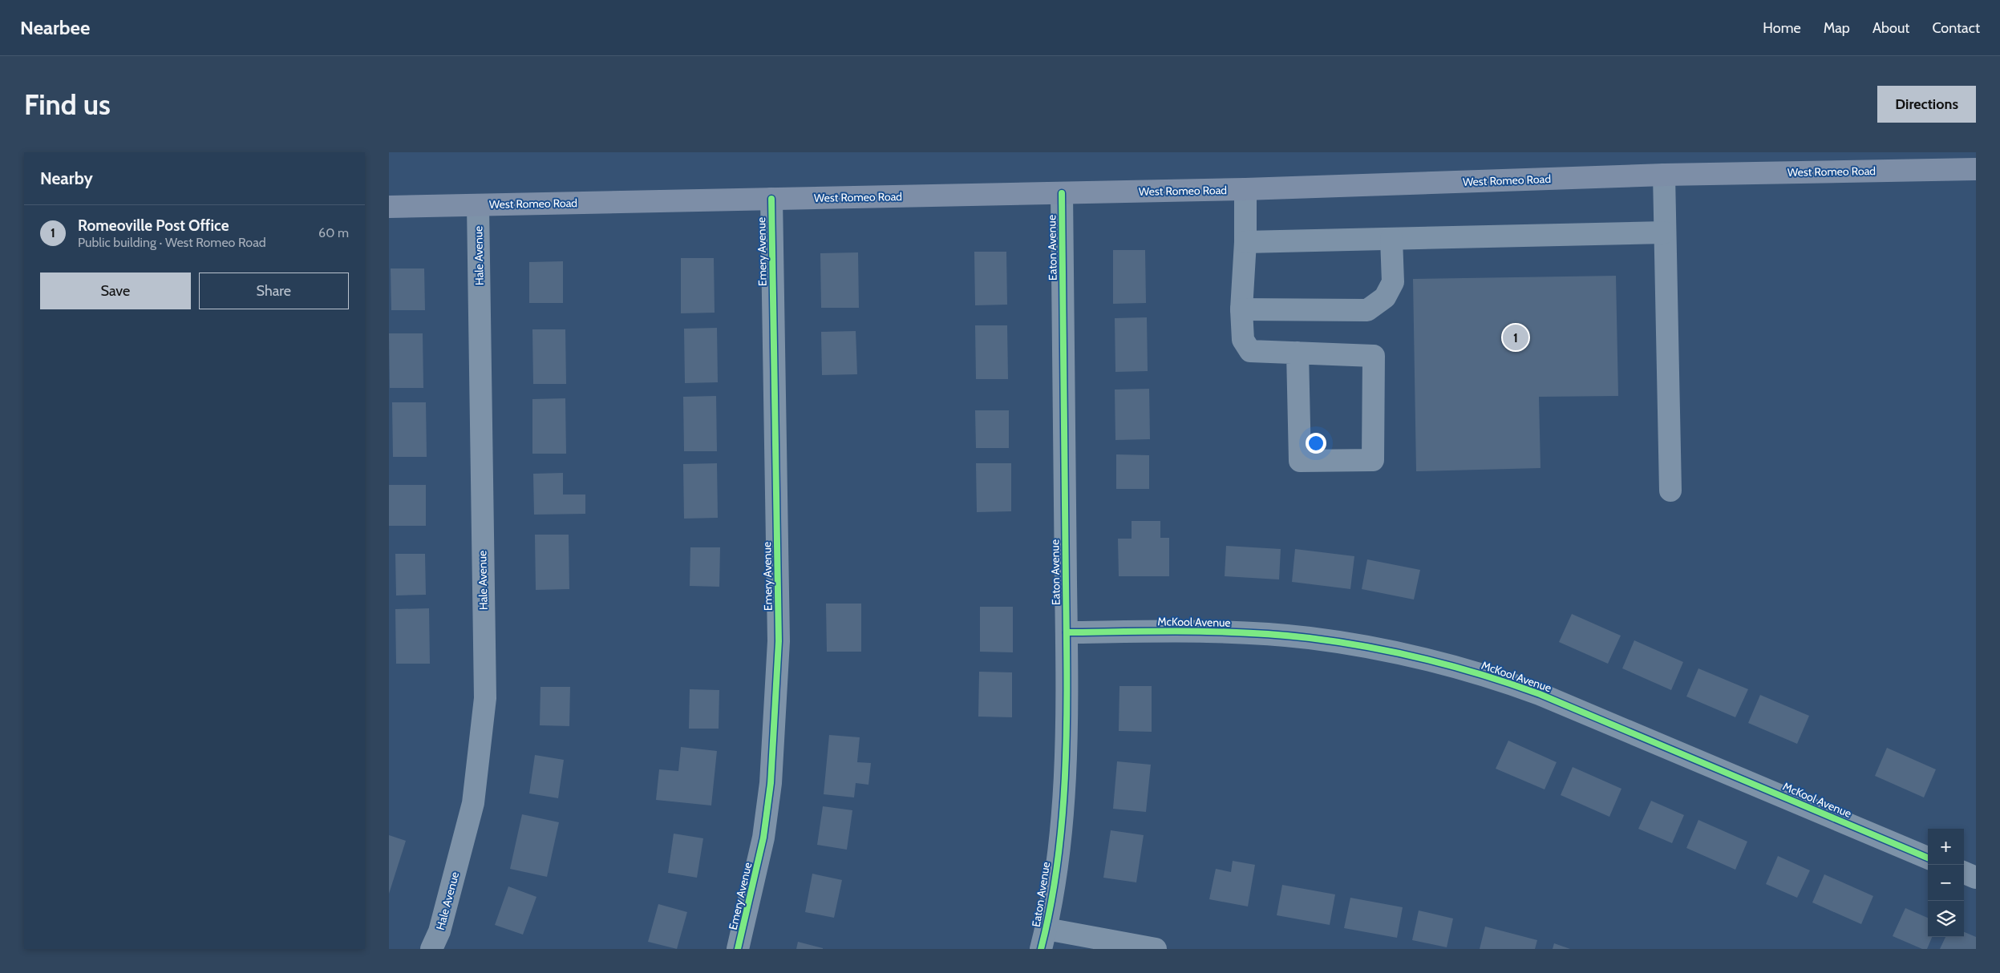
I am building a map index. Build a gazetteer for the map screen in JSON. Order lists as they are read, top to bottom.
{
  "streets": {
    "main road": ["West Romeo Road"],
    "street": [
      "Eaton Avenue",
      "Emery Avenue",
      "Hale Avenue",
      "McKool Avenue"
    ]
  },
  "crossings": [
    ["West Romeo Road", "Eaton Avenue"],
    ["West Romeo Road", "Emery Avenue"],
    ["West Romeo Road", "Hale Avenue"],
    ["Eaton Avenue", "McKool Avenue"]
  ],
  "page": {
    "header": "Nearbee",
    "nav": [
      "Home",
      "Map",
      "About",
      "Contact"
    ],
    "buttons": [
      "Directions",
      ["Save", "Share"]
    ],
    "title": "Find us",
    "heading": "Nearby",
    "list": [
      {
        "mark": "1",
        "name": "Romeoville Post Office",
        "note": "Public building · West Romeo Road",
        "value": "60 m"
      }
    ],
    "pins": "1",
    "map_buttons": ["+", "−"]
  }
}
